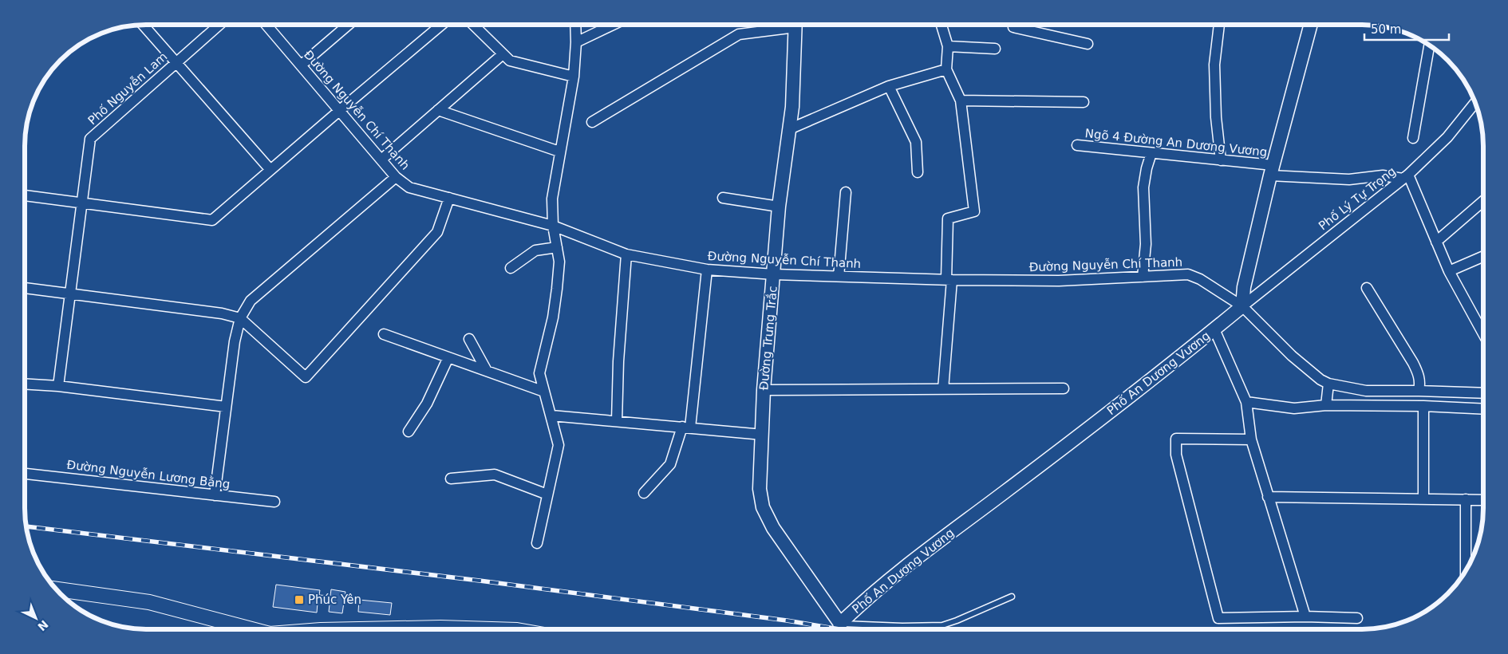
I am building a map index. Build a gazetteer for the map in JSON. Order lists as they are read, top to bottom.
{
  "streets": {
    "street": [
      "Phố Nguyễn Lam",
      "Đường Nguyễn Chí Thanh",
      "Ngõ 4 Đường An Dương Vương",
      "Phố Lý Tự Trọng",
      "Đường Trưng Trắc",
      "Phố An Dương Vương",
      "Đường Nguyễn Lương Bằng"
    ]
  },
  "crossings": [
    ["Đường Nguyễn Chí Thanh", "Phố Lý Tự Trọng"],
    ["Đường Nguyễn Chí Thanh", "Đường Trưng Trắc"],
    ["Đường Nguyễn Chí Thanh", "Phố An Dương Vương"],
    ["Ngõ 4 Đường An Dương Vương", "Phố Lý Tự Trọng"],
    ["Phố Lý Tự Trọng", "Phố An Dương Vương"]
  ],
  "places": {
    "transit": ["Phúc Yên"]
  },
  "scale_bar": "50 m",
  "north": "bottom right"
}
